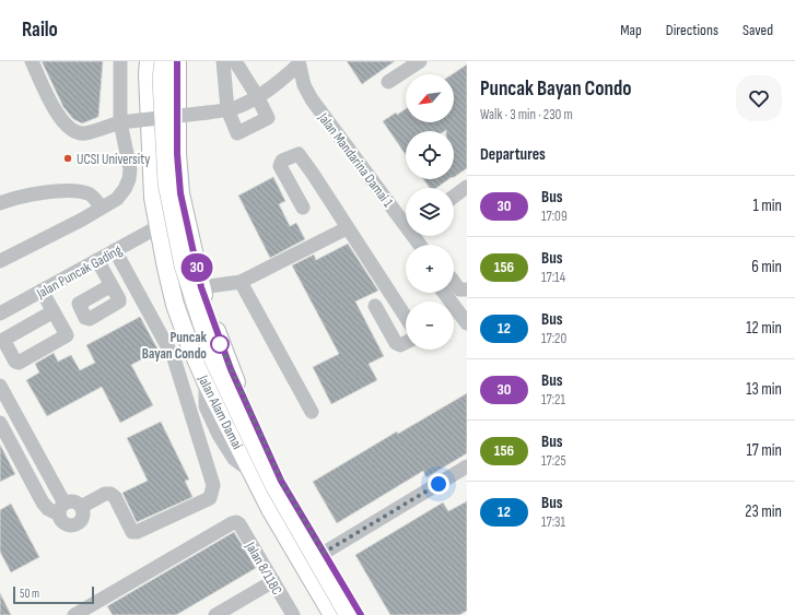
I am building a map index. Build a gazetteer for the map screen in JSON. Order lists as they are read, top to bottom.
{
  "streets": {
    "main road": ["Jalan Alam Damai"],
    "street": ["Jalan Mandarina Damai 1", "Jalan Puncak Gading", "Jalan 8/118C"]
  },
  "crossings": [
    ["Jalan Puncak Gading", "Jalan Alam Damai"]
  ],
  "places": ["UCSI University", "Puncak Bayan Condo"],
  "lines": ["bus line 30"],
  "scale_bar": "50 m",
  "north": "bottom left",
  "page": {
    "header": "Railo",
    "nav": ["Map", "Directions", "Saved"],
    "on_map": "30",
    "heading": [
      ["Puncak Bayan Condo", "Walk · 3 min · 230 m"],
      "Departures"
    ],
    "map_buttons": ["+", "−"],
    "list": [
      {
        "mark": "30",
        "name": "Bus",
        "note": "17:09",
        "value": "1 min"
      },
      {
        "mark": "156",
        "name": "Bus",
        "note": "17:14",
        "value": "6 min"
      },
      {
        "mark": "12",
        "name": "Bus",
        "note": "17:20",
        "value": "12 min"
      },
      {
        "mark": "30",
        "name": "Bus",
        "note": "17:21",
        "value": "13 min"
      },
      {
        "mark": "156",
        "name": "Bus",
        "note": "17:25",
        "value": "17 min"
      },
      {
        "mark": "12",
        "name": "Bus",
        "note": "17:31",
        "value": "23 min"
      }
    ],
    "scale": "50 m"
  }
}
